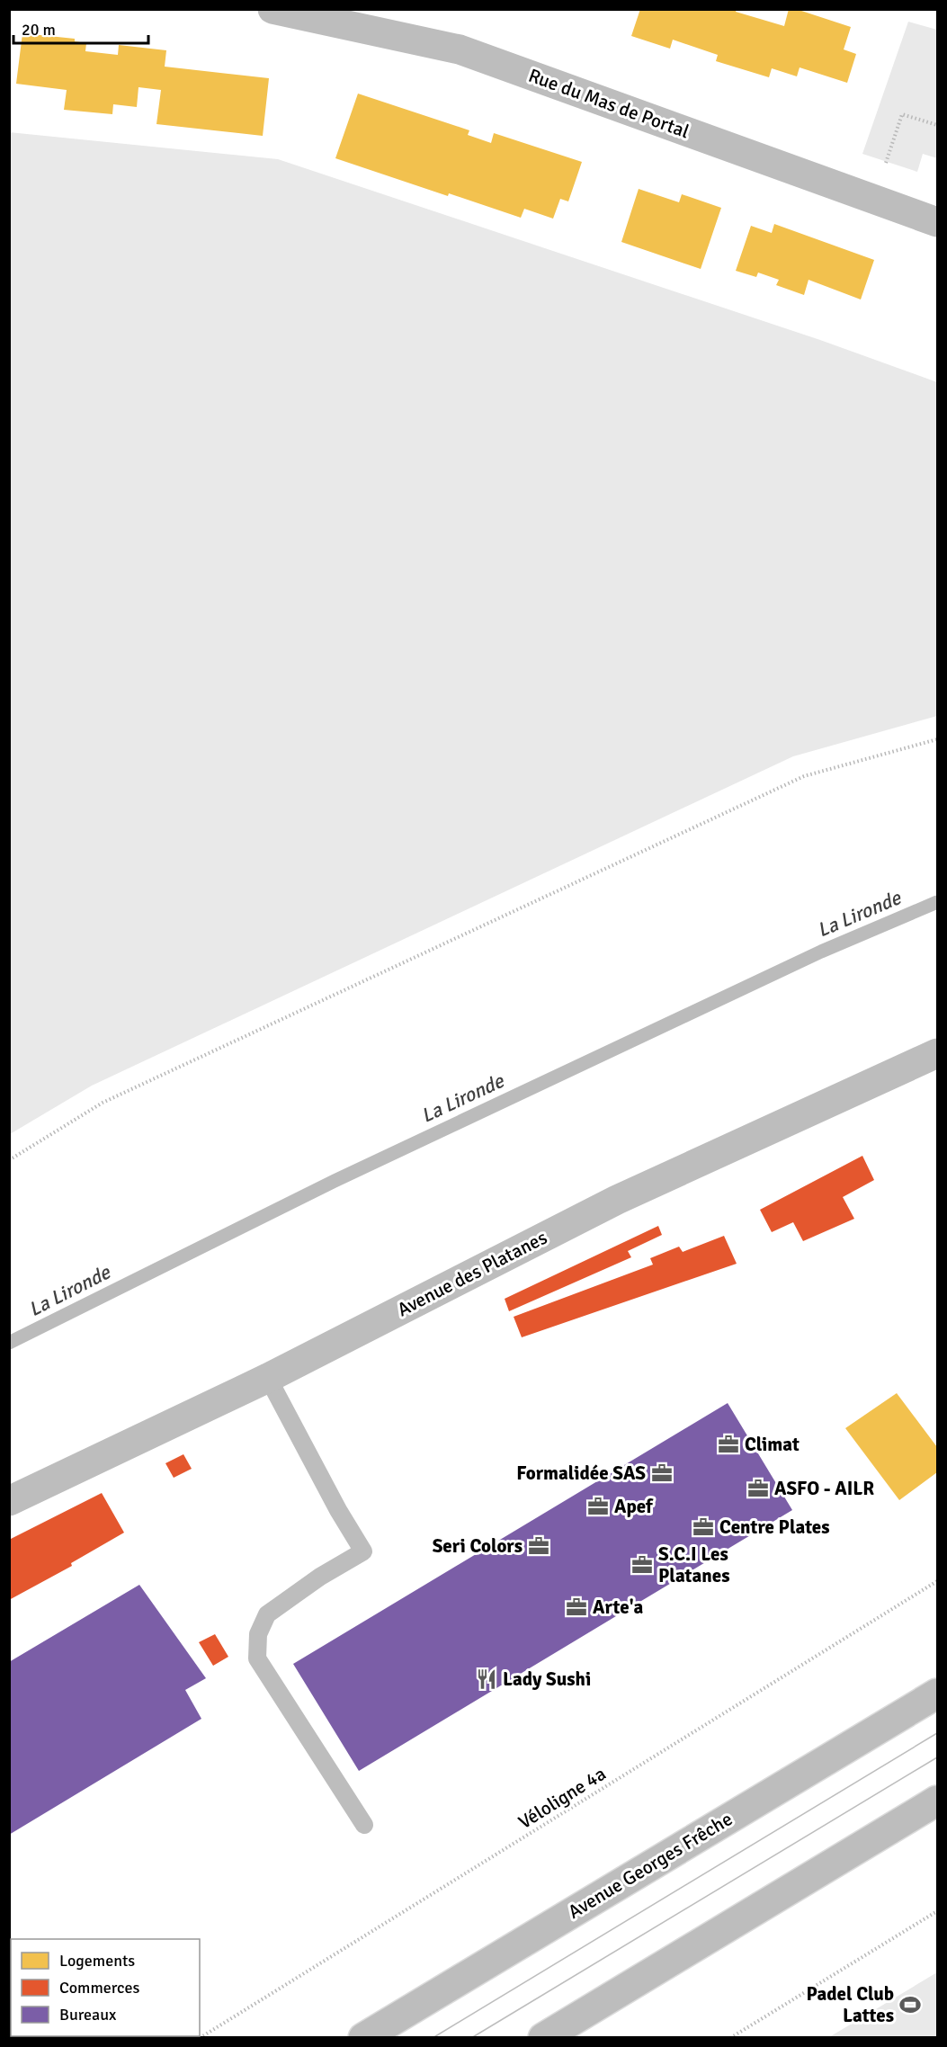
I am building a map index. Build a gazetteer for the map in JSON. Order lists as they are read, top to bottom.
{
  "streets": {
    "street": ["Rue du Mas de Portal", "Avenue des Platanes", "Avenue Georges Frêche"],
    "path": ["Véloligne 4a"]
  },
  "water": ["La Lironde"],
  "places": {
    "office": [
      "Climat",
      "Formalidée SAS",
      "ASFO - AILR",
      "Apef",
      "Centre Plates",
      "Seri Colors",
      "S.C.I Les Platanes",
      "Arte'a"
    ],
    "restaurant": ["Lady Sushi"],
    "sports": ["Padel Club Lattes"]
  },
  "legend": ["Logements", "Commerces", "Bureaux"],
  "scale_bar": "20 m"
}
